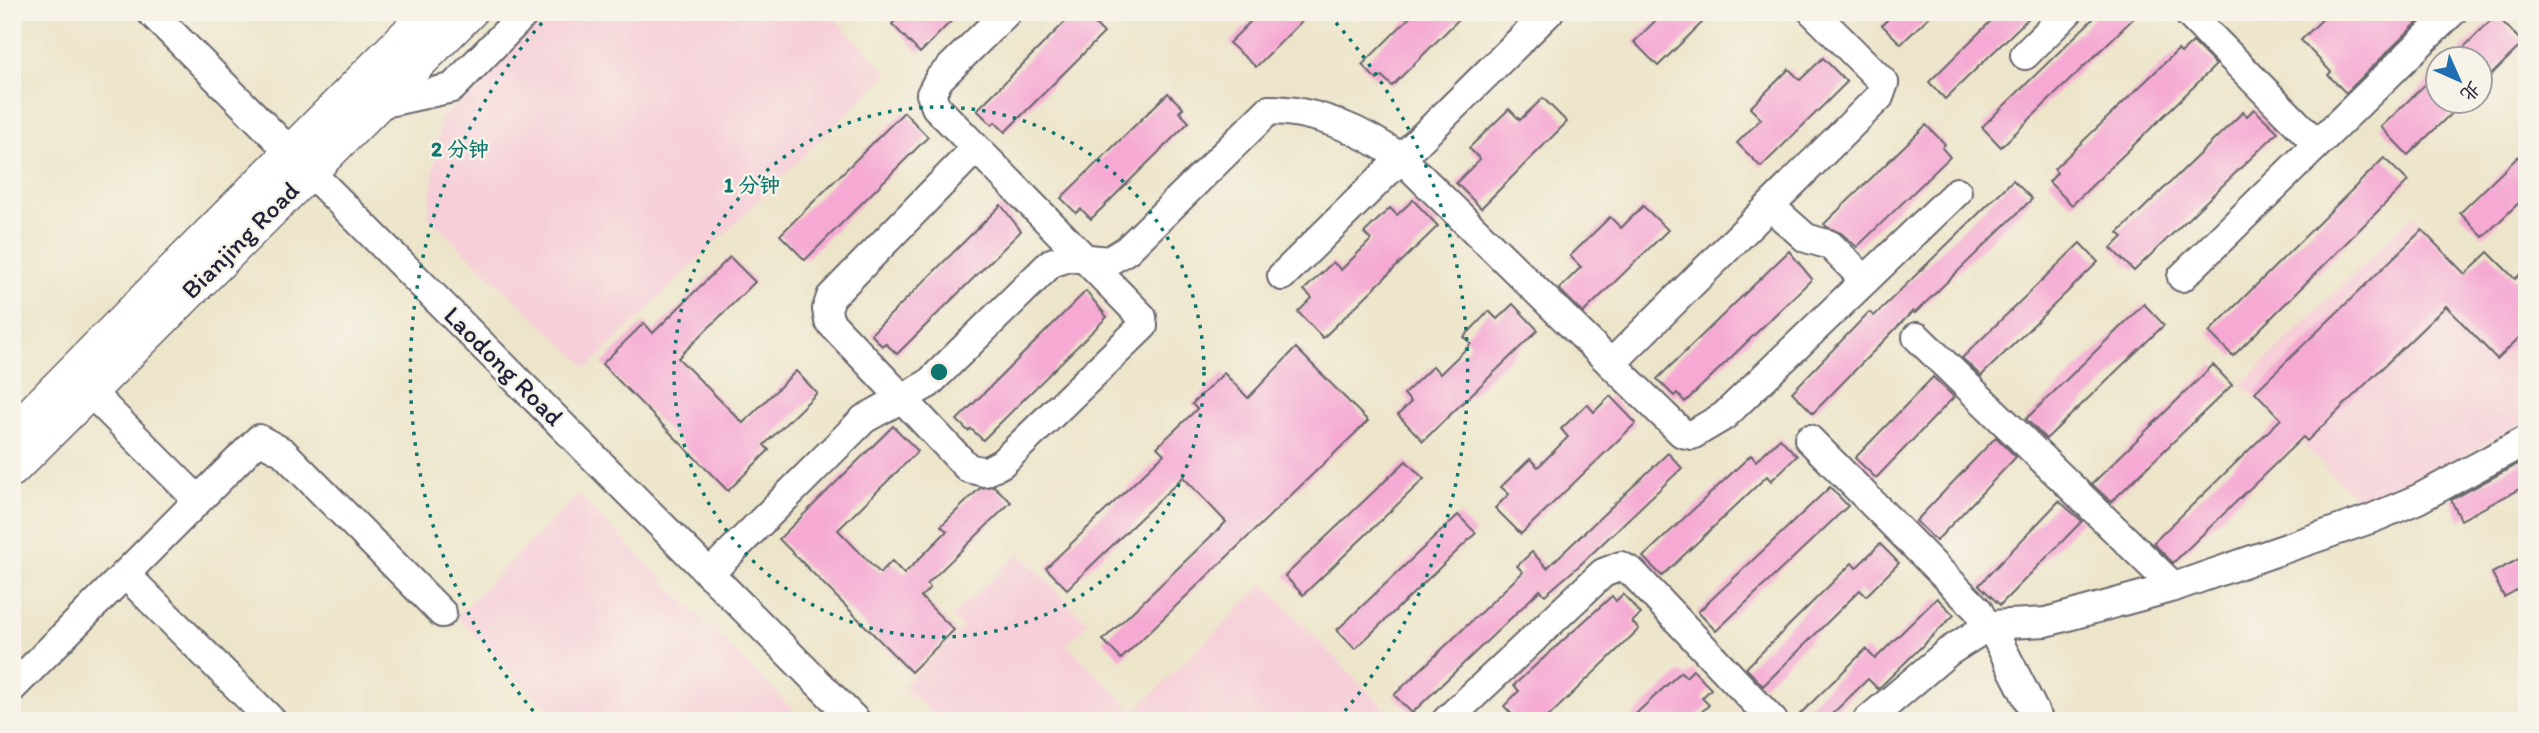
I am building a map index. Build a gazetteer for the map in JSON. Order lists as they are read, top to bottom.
{
  "streets": {
    "main road": ["Bianjing Road"],
    "street": ["Laodong Road"]
  },
  "crossings": [
    ["Bianjing Road", "Laodong Road"]
  ],
  "north": "bottom right",
  "rings": ["2 分钟", "1 分钟"]
}
